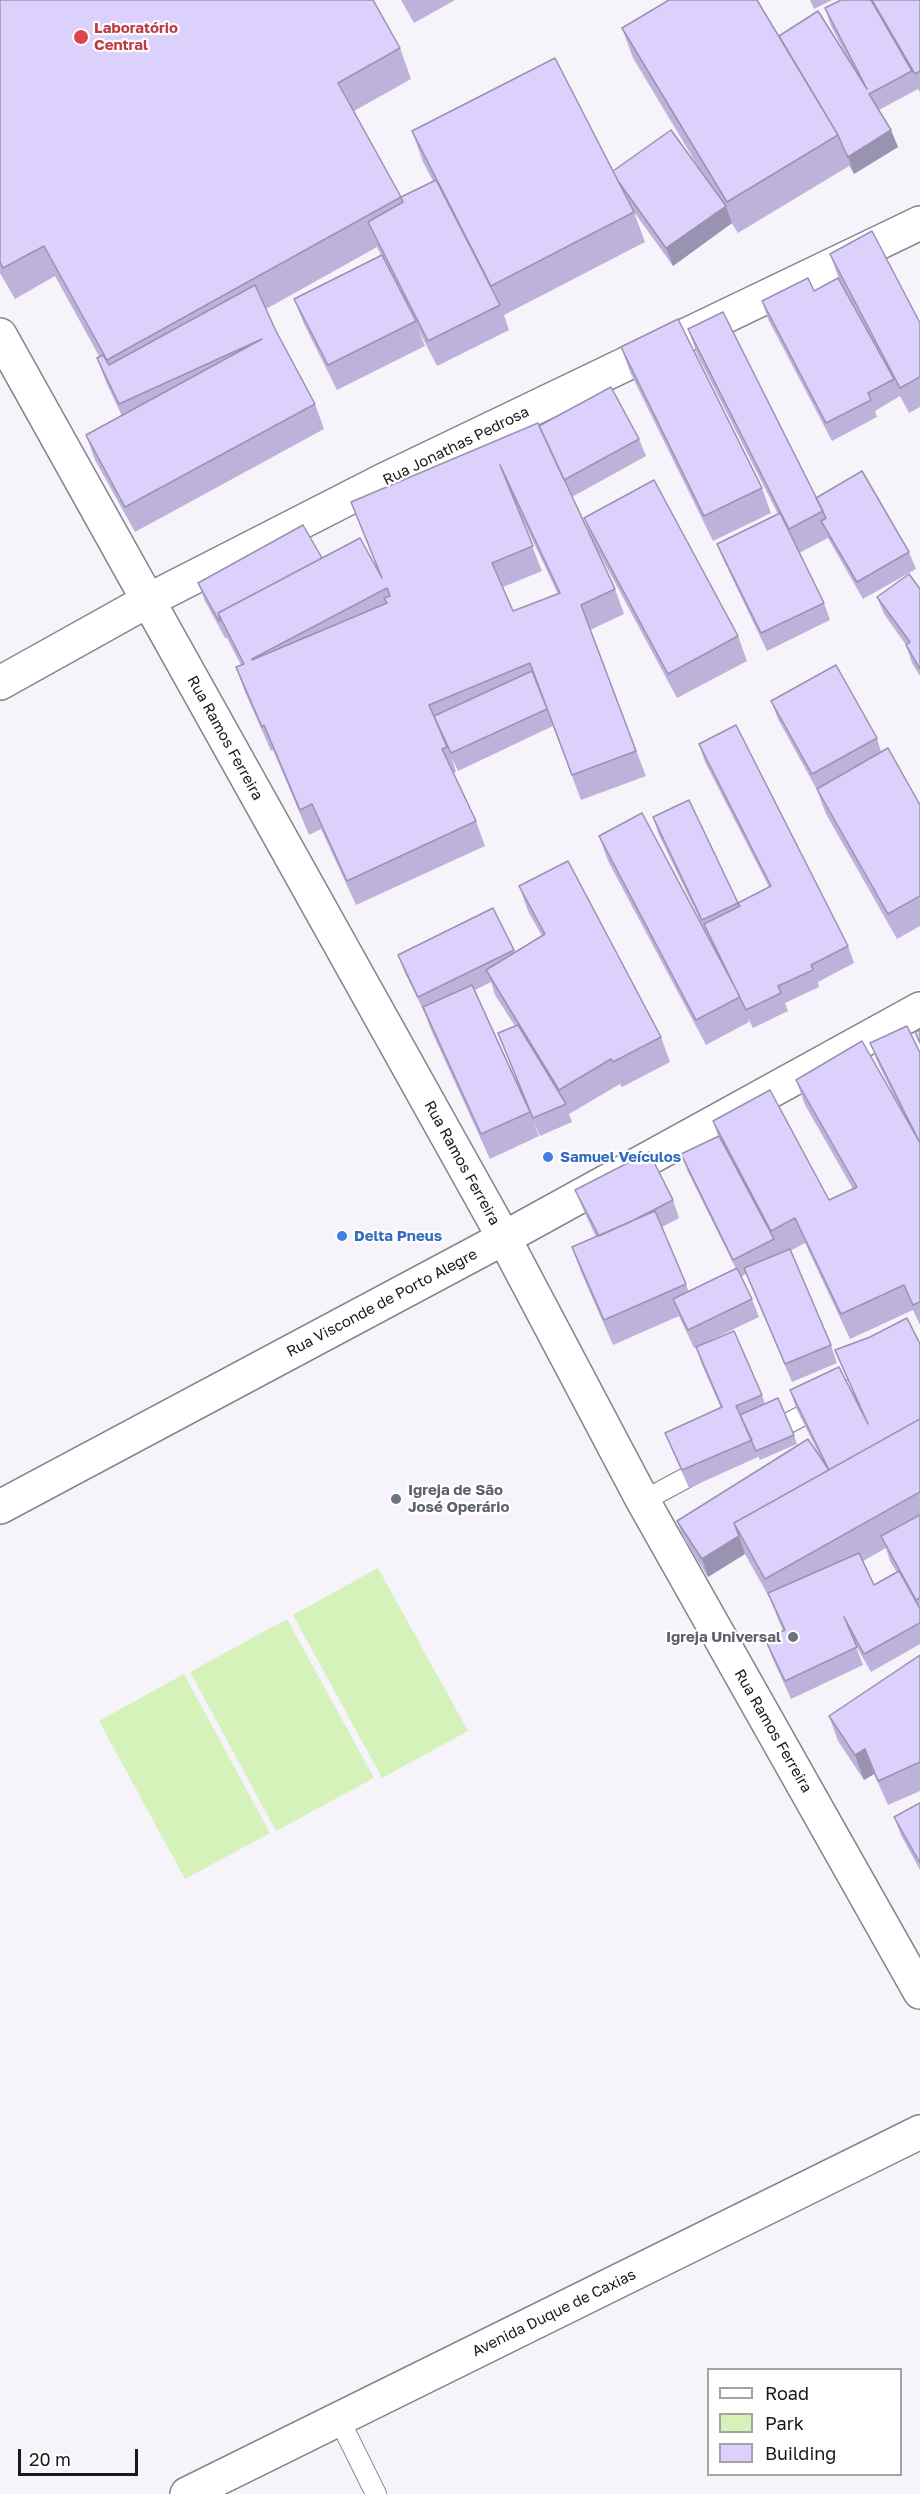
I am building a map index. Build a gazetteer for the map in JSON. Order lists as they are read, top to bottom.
{
  "streets": {
    "street": [
      "Rua Jonathas Pedrosa",
      "Rua Ramos Ferreira",
      "Rua Visconde de Porto Alegre",
      "Avenida Duque de Caxias"
    ]
  },
  "crossings": [
    ["Rua Jonathas Pedrosa", "Rua Ramos Ferreira"],
    ["Rua Ramos Ferreira", "Rua Visconde de Porto Alegre"]
  ],
  "places": [
    "Laboratório Central",
    "Samuel Veículos",
    "Delta Pneus",
    "Igreja de São José Operário",
    "Igreja Universal"
  ],
  "legend": ["Road", "Park", "Building"],
  "scale_bar": "20 m"
}
